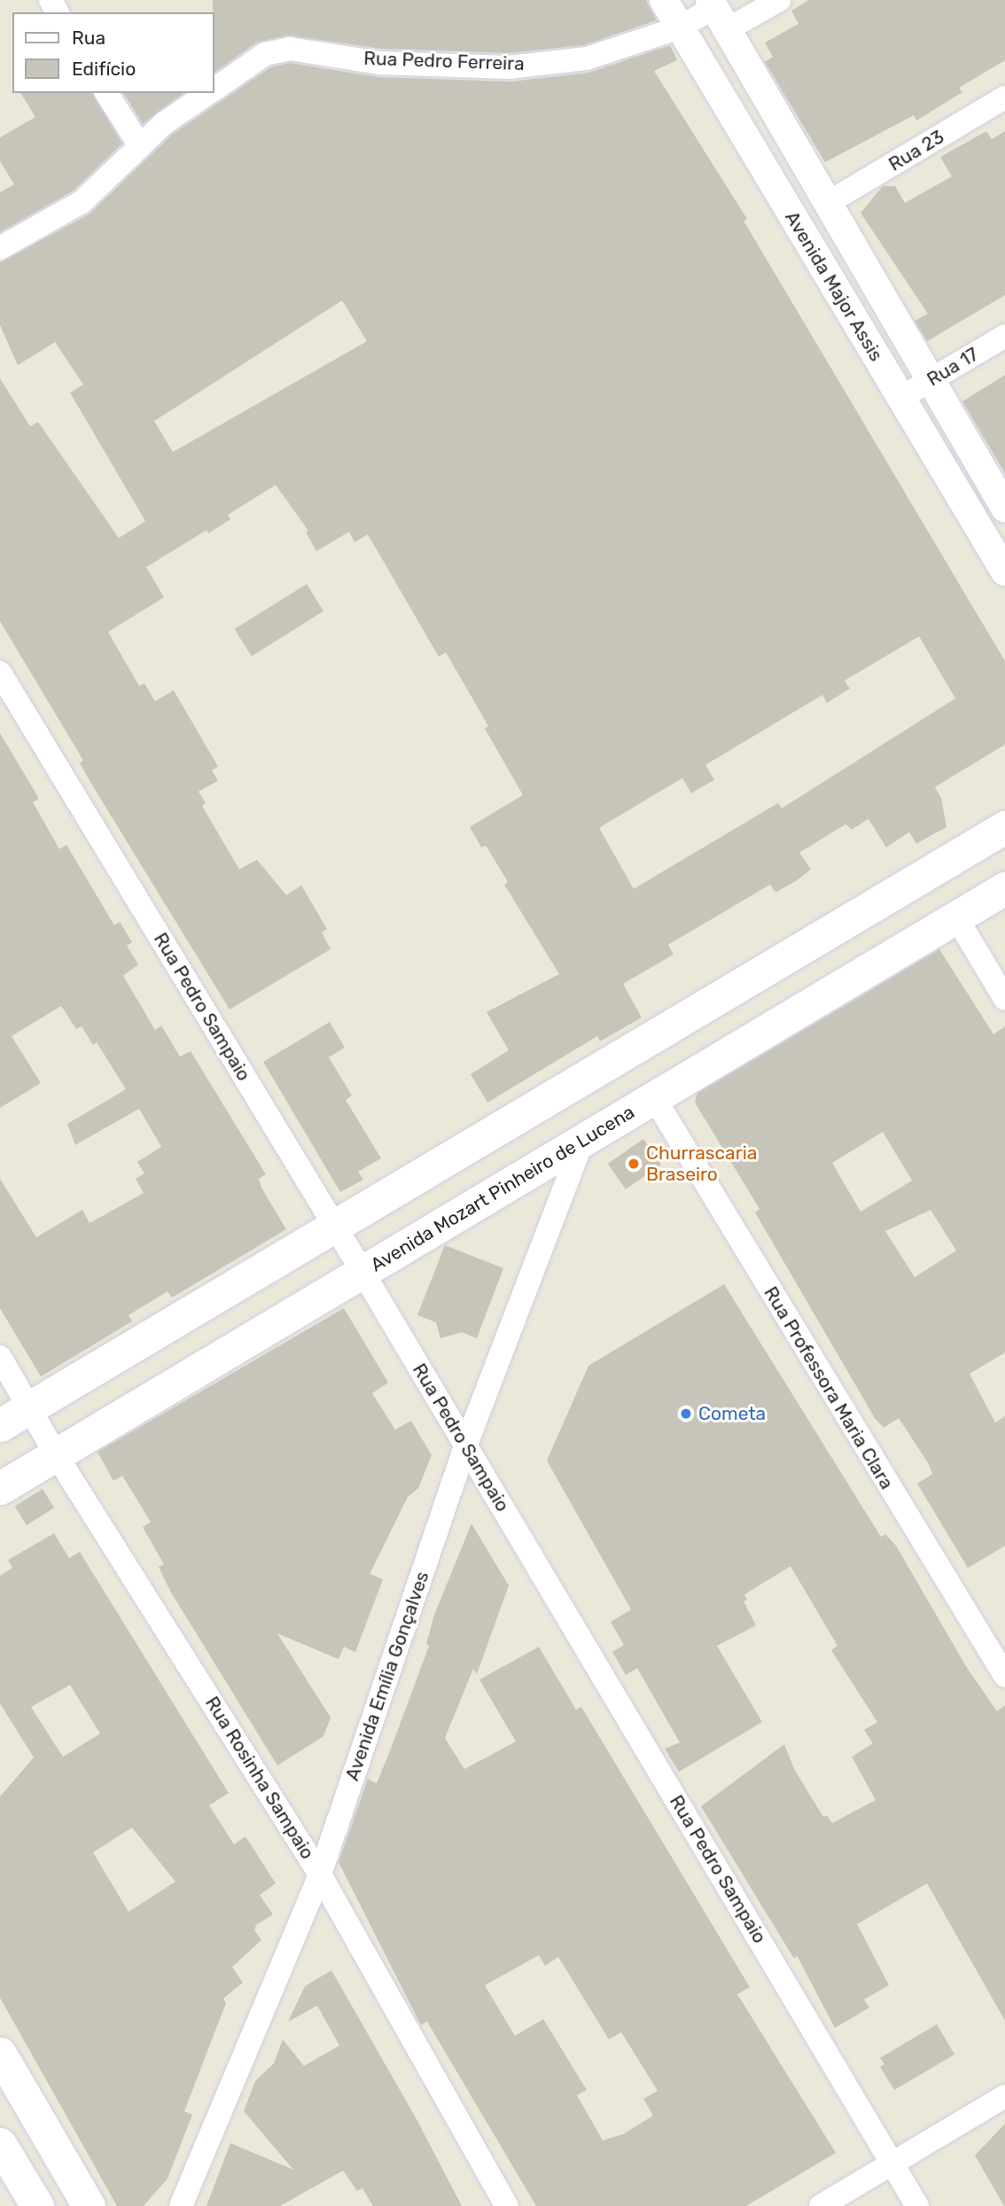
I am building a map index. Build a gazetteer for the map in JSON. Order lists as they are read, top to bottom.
{
  "streets": {
    "main road": ["Avenida Mozart Pinheiro de Lucena"],
    "street": [
      "Rua Pedro Ferreira",
      "Rua 23",
      "Avenida Major Assis",
      "Rua 17",
      "Rua Pedro Sampaio",
      "Rua Professora Maria Clara",
      "Avenida Emília Gonçalves",
      "Rua Rosinha Sampaio"
    ]
  },
  "crossings": [
    ["Rua Pedro Ferreira", "Avenida Major Assis"],
    ["Rua 23", "Avenida Major Assis"],
    ["Avenida Major Assis", "Rua 17"],
    ["Rua Pedro Sampaio", "Avenida Mozart Pinheiro de Lucena"],
    ["Rua Pedro Sampaio", "Avenida Emília Gonçalves"],
    ["Avenida Mozart Pinheiro de Lucena", "Rua Professora Maria Clara"],
    ["Avenida Mozart Pinheiro de Lucena", "Avenida Emília Gonçalves"],
    ["Avenida Mozart Pinheiro de Lucena", "Rua Rosinha Sampaio"],
    ["Avenida Emília Gonçalves", "Rua Rosinha Sampaio"]
  ],
  "places": ["Churrascaria Braseiro", "Cometa"],
  "legend": ["Rua", "Edifício"]
}
